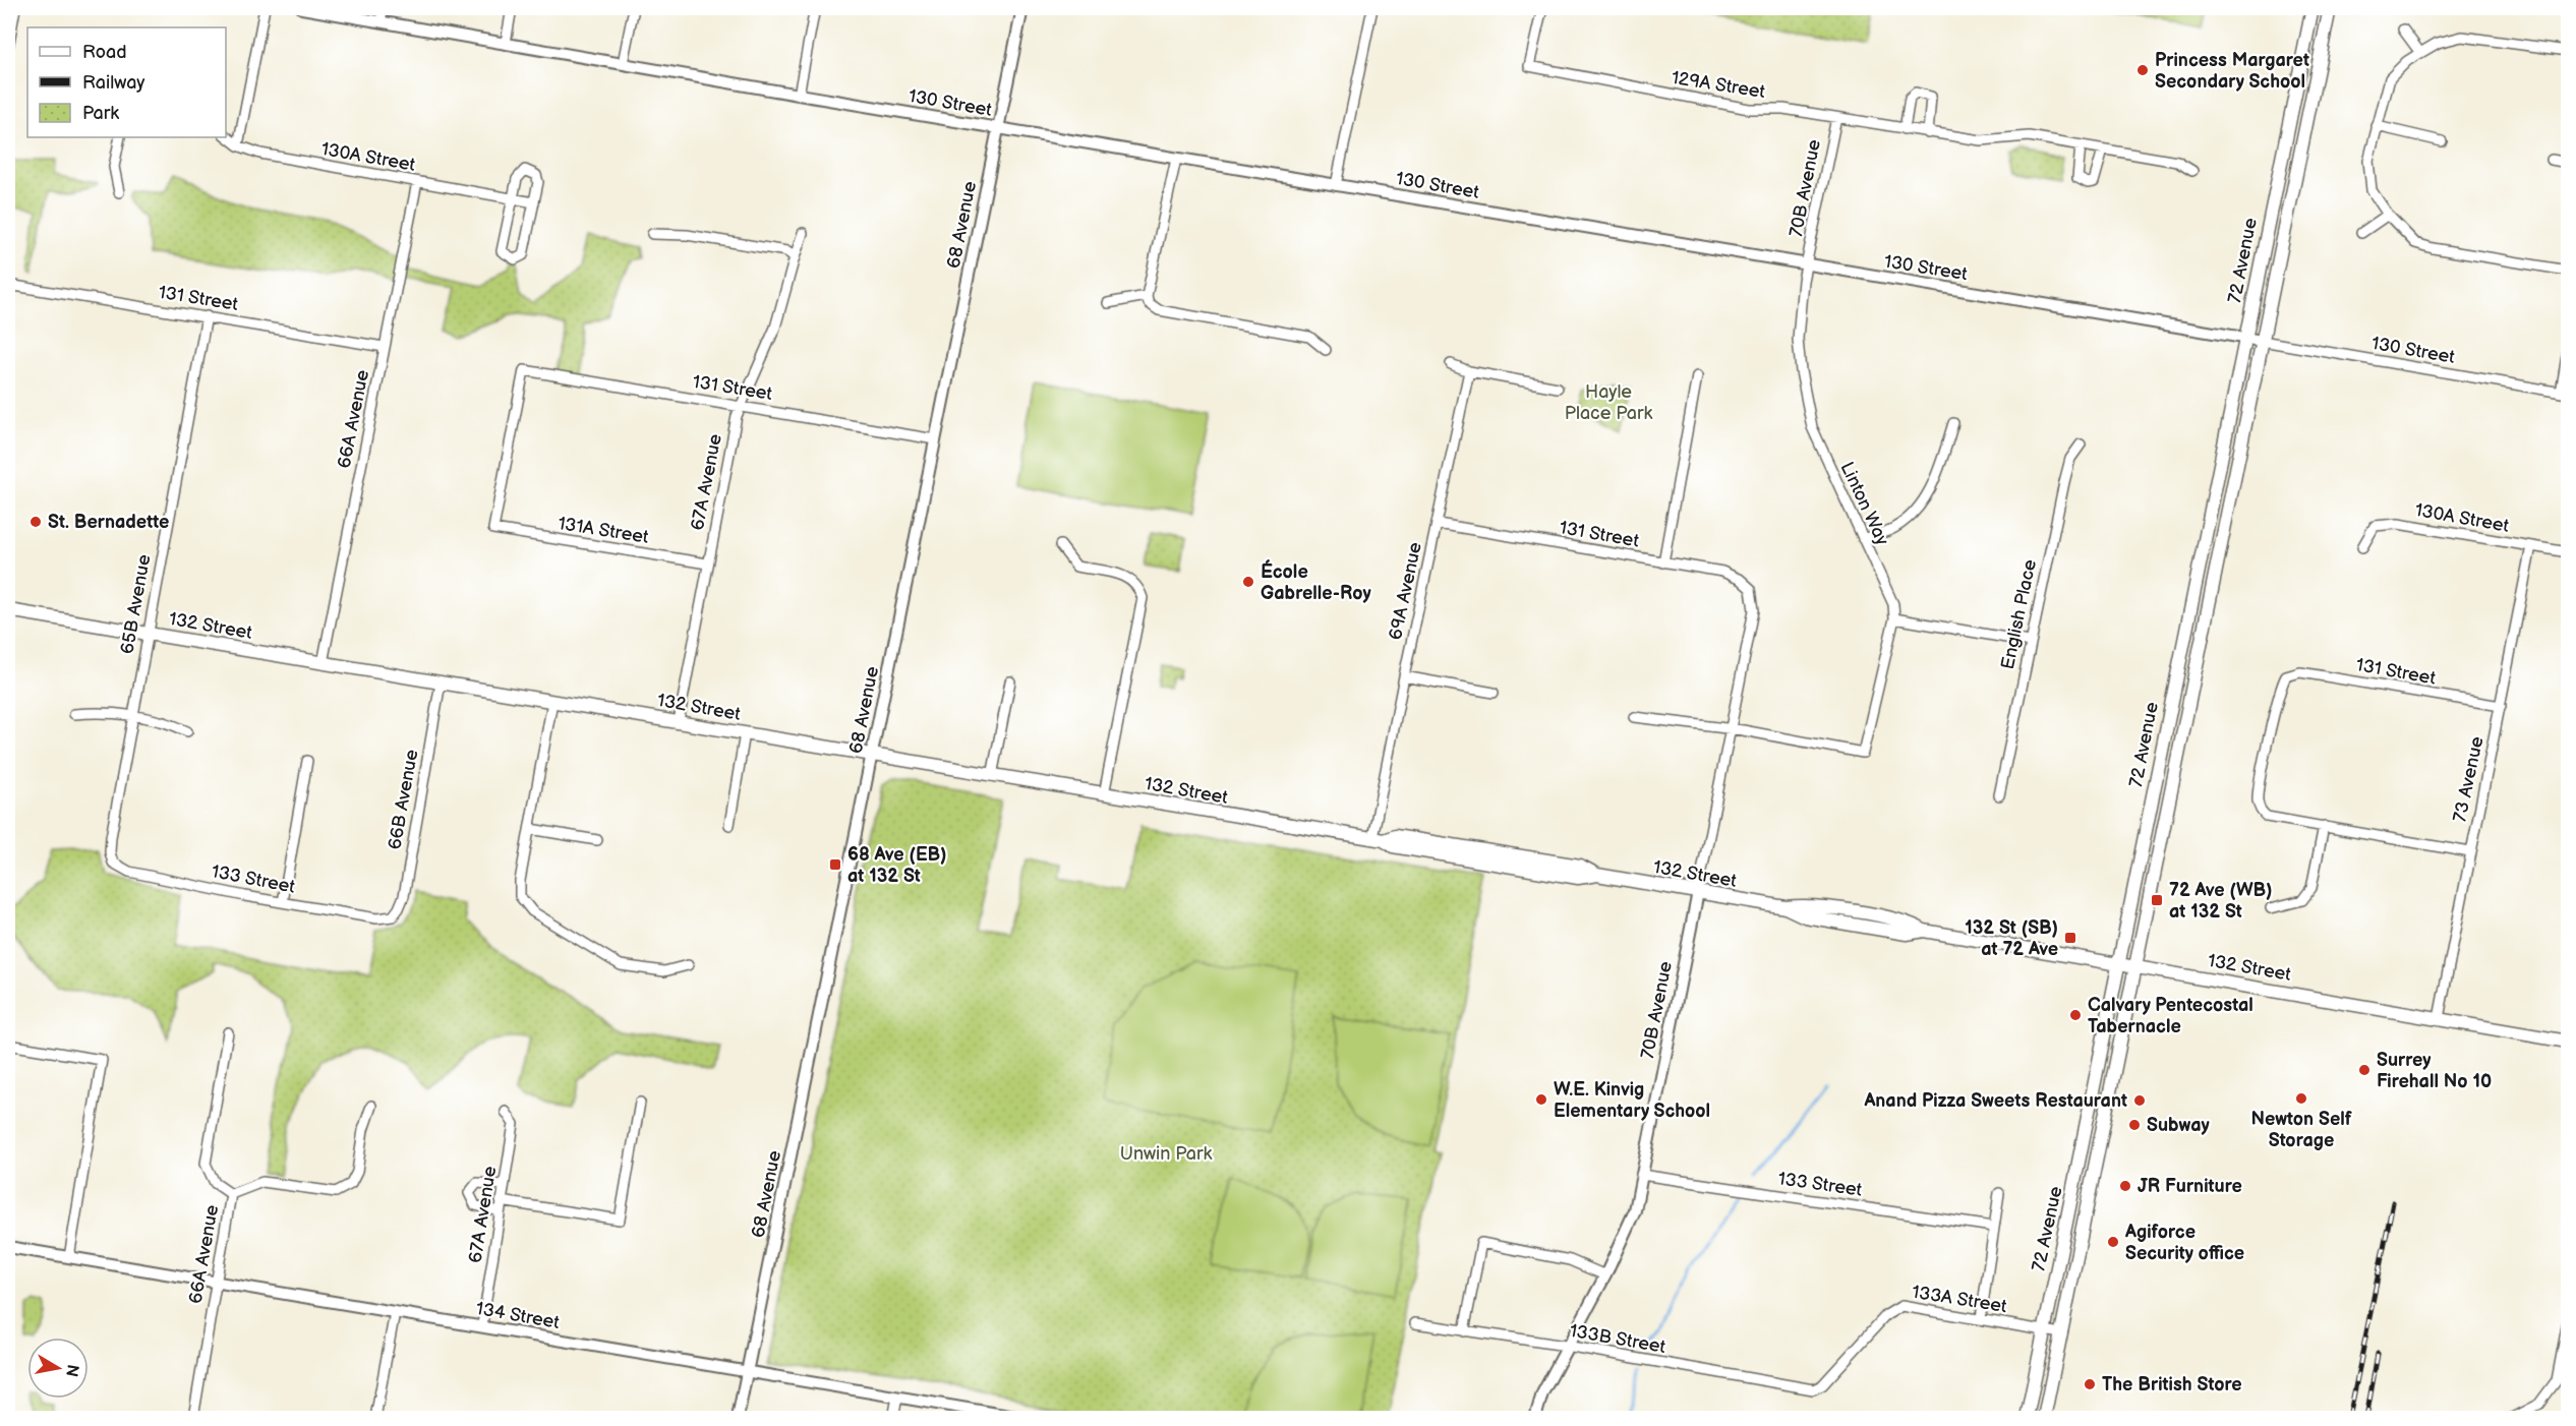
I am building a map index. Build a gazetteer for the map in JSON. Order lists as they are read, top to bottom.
{
  "streets": {
    "main road": ["72 Avenue", "132 Street"],
    "street": [
      "129A Street",
      "130 Street",
      "130A Street",
      "70B Avenue",
      "68 Avenue",
      "131 Street",
      "66A Avenue",
      "67A Avenue",
      "Linton Way",
      "131A Street",
      "69A Avenue",
      "65B Avenue",
      "English Place",
      "73 Avenue",
      "66B Avenue",
      "133 Street",
      "133A Street",
      "134 Street",
      "133B Street"
    ]
  },
  "crossings": [
    ["129A Street", "70B Avenue"],
    ["130 Street", "70B Avenue"],
    ["130 Street", "68 Avenue"],
    ["130 Street", "72 Avenue"],
    ["130 Street", "Linton Way"],
    ["130A Street", "66A Avenue"],
    ["130A Street", "73 Avenue"],
    ["70B Avenue", "131 Street"],
    ["70B Avenue", "Linton Way"],
    ["70B Avenue", "132 Street"],
    ["70B Avenue", "133 Street"],
    ["70B Avenue", "133B Street"],
    ["68 Avenue", "131 Street"],
    ["68 Avenue", "132 Street"],
    ["68 Avenue", "134 Street"],
    ["72 Avenue", "132 Street"],
    ["72 Avenue", "133A Street"],
    ["131 Street", "66A Avenue"],
    ["131 Street", "67A Avenue"],
    ["131 Street", "131A Street"],
    ["131 Street", "69A Avenue"],
    ["131 Street", "65B Avenue"],
    ["131 Street", "73 Avenue"],
    ["66A Avenue", "132 Street"],
    ["66A Avenue", "134 Street"],
    ["67A Avenue", "131A Street"],
    ["67A Avenue", "132 Street"],
    ["67A Avenue", "134 Street"],
    ["69A Avenue", "132 Street"],
    ["65B Avenue", "132 Street"],
    ["65B Avenue", "133 Street"],
    ["132 Street", "73 Avenue"],
    ["132 Street", "66B Avenue"],
    ["66B Avenue", "133 Street"],
    ["133A Street", "133B Street"]
  ],
  "parks": ["Hayle Place Park", "Unwin Park"],
  "places": {
    "other": [
      "Princess Margaret Secondary School",
      "St. Bernadette",
      "École Gabrelle-Roy",
      "Calvary Pentecostal Tabernacle",
      "Surrey Firehall No 10",
      "Newton Self Storage",
      "W.E. Kinvig Elementary School",
      "Anand Pizza Sweets Restaurant",
      "Subway",
      "JR Furniture",
      "Agiforce Security office",
      "The British Store"
    ],
    "transit": ["68 Ave (EB) at 132 St", "72 Ave (WB) at 132 St", "132 St (SB) at 72 Ave"]
  },
  "legend": ["Road", "Railway", "Park"],
  "north": "right"
}
